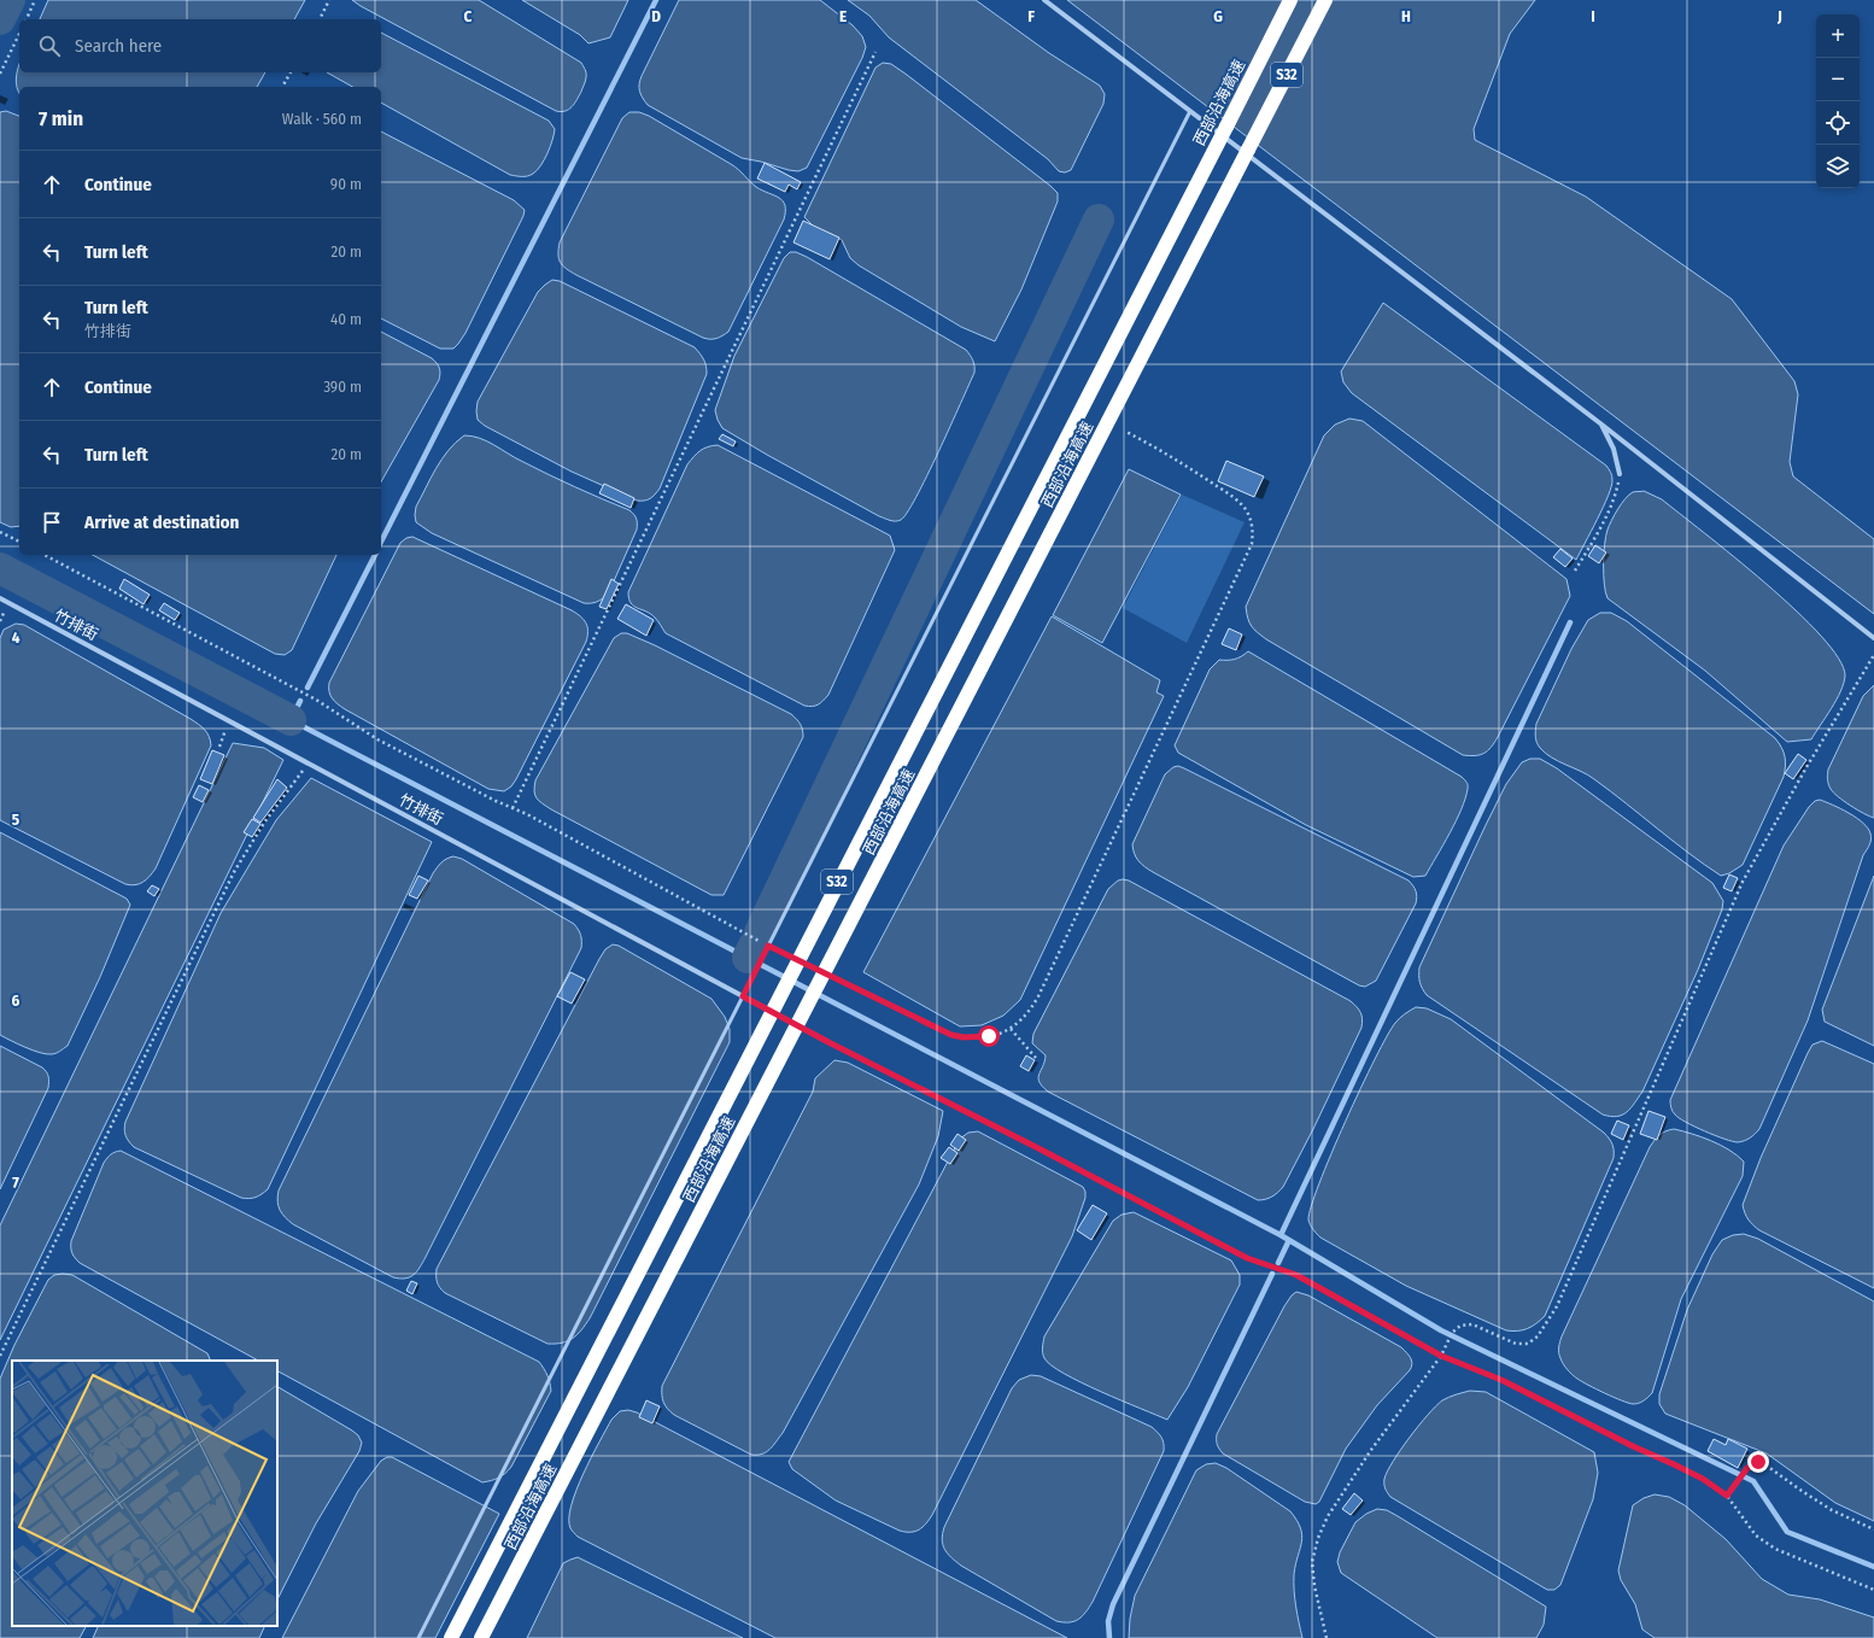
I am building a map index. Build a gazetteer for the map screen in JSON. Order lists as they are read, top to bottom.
{
  "streets": {
    "highway": ["S32", "西部沿海高速"],
    "street": ["竹排街"]
  },
  "page": {
    "map_buttons": ["+", "−"],
    "search": "Search here",
    "heading": ["7 min", "Walk · 560 m"],
    "list": [
      ["Continue", "90 m"],
      ["Turn left", "20 m"],
      ["Turn left", "竹排街", "40 m"],
      ["Continue", "390 m"],
      ["Turn left", "20 m"],
      "Arrive at destination"
    ]
  },
  "grid": {
    "columns": [
      "C",
      "D",
      "E",
      "F",
      "G",
      "H",
      "I",
      "J"
    ],
    "rows": [
      "4",
      "5",
      "6",
      "7"
    ]
  }
}
